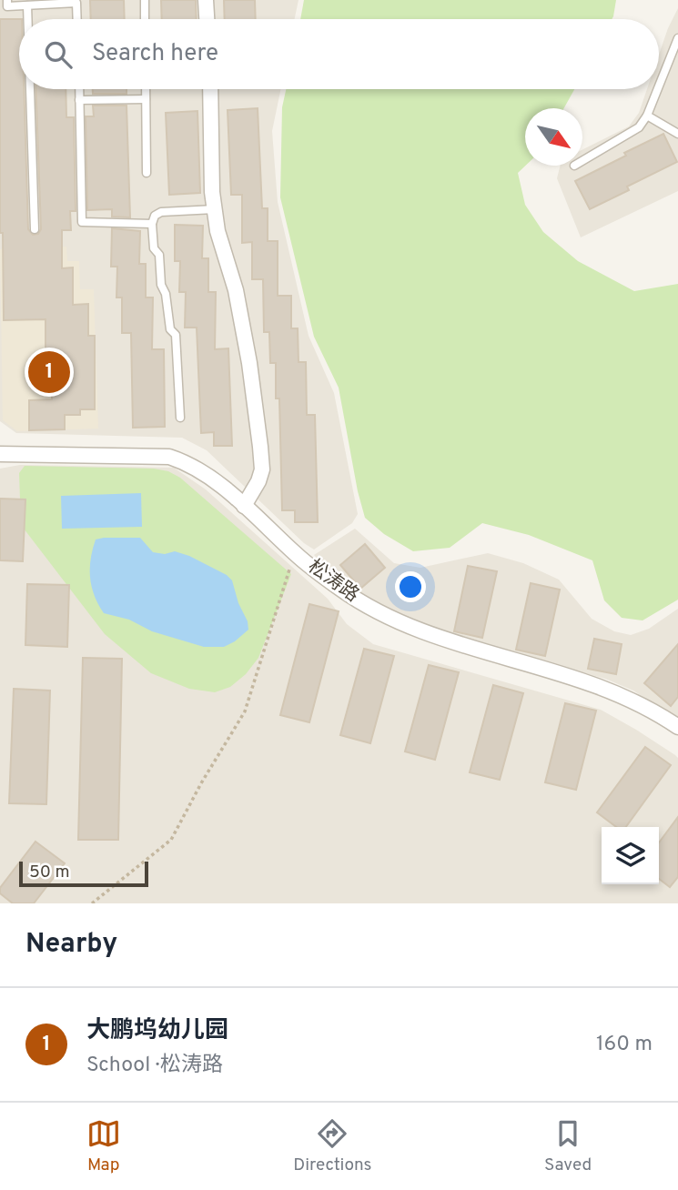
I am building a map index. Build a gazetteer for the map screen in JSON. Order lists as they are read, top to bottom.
{
  "streets": {
    "street": ["松涛路"]
  },
  "scale_bar": "50 m",
  "north": "bottom right",
  "page": {
    "search": "Search here",
    "pins": "1",
    "scale": "50 m",
    "heading": "Nearby",
    "list": [
      {
        "mark": "1",
        "name": "大鹏坞幼儿园",
        "note": "School · 松涛路",
        "value": "160 m"
      }
    ],
    "nav": ["Map", "Directions", "Saved"]
  }
}
